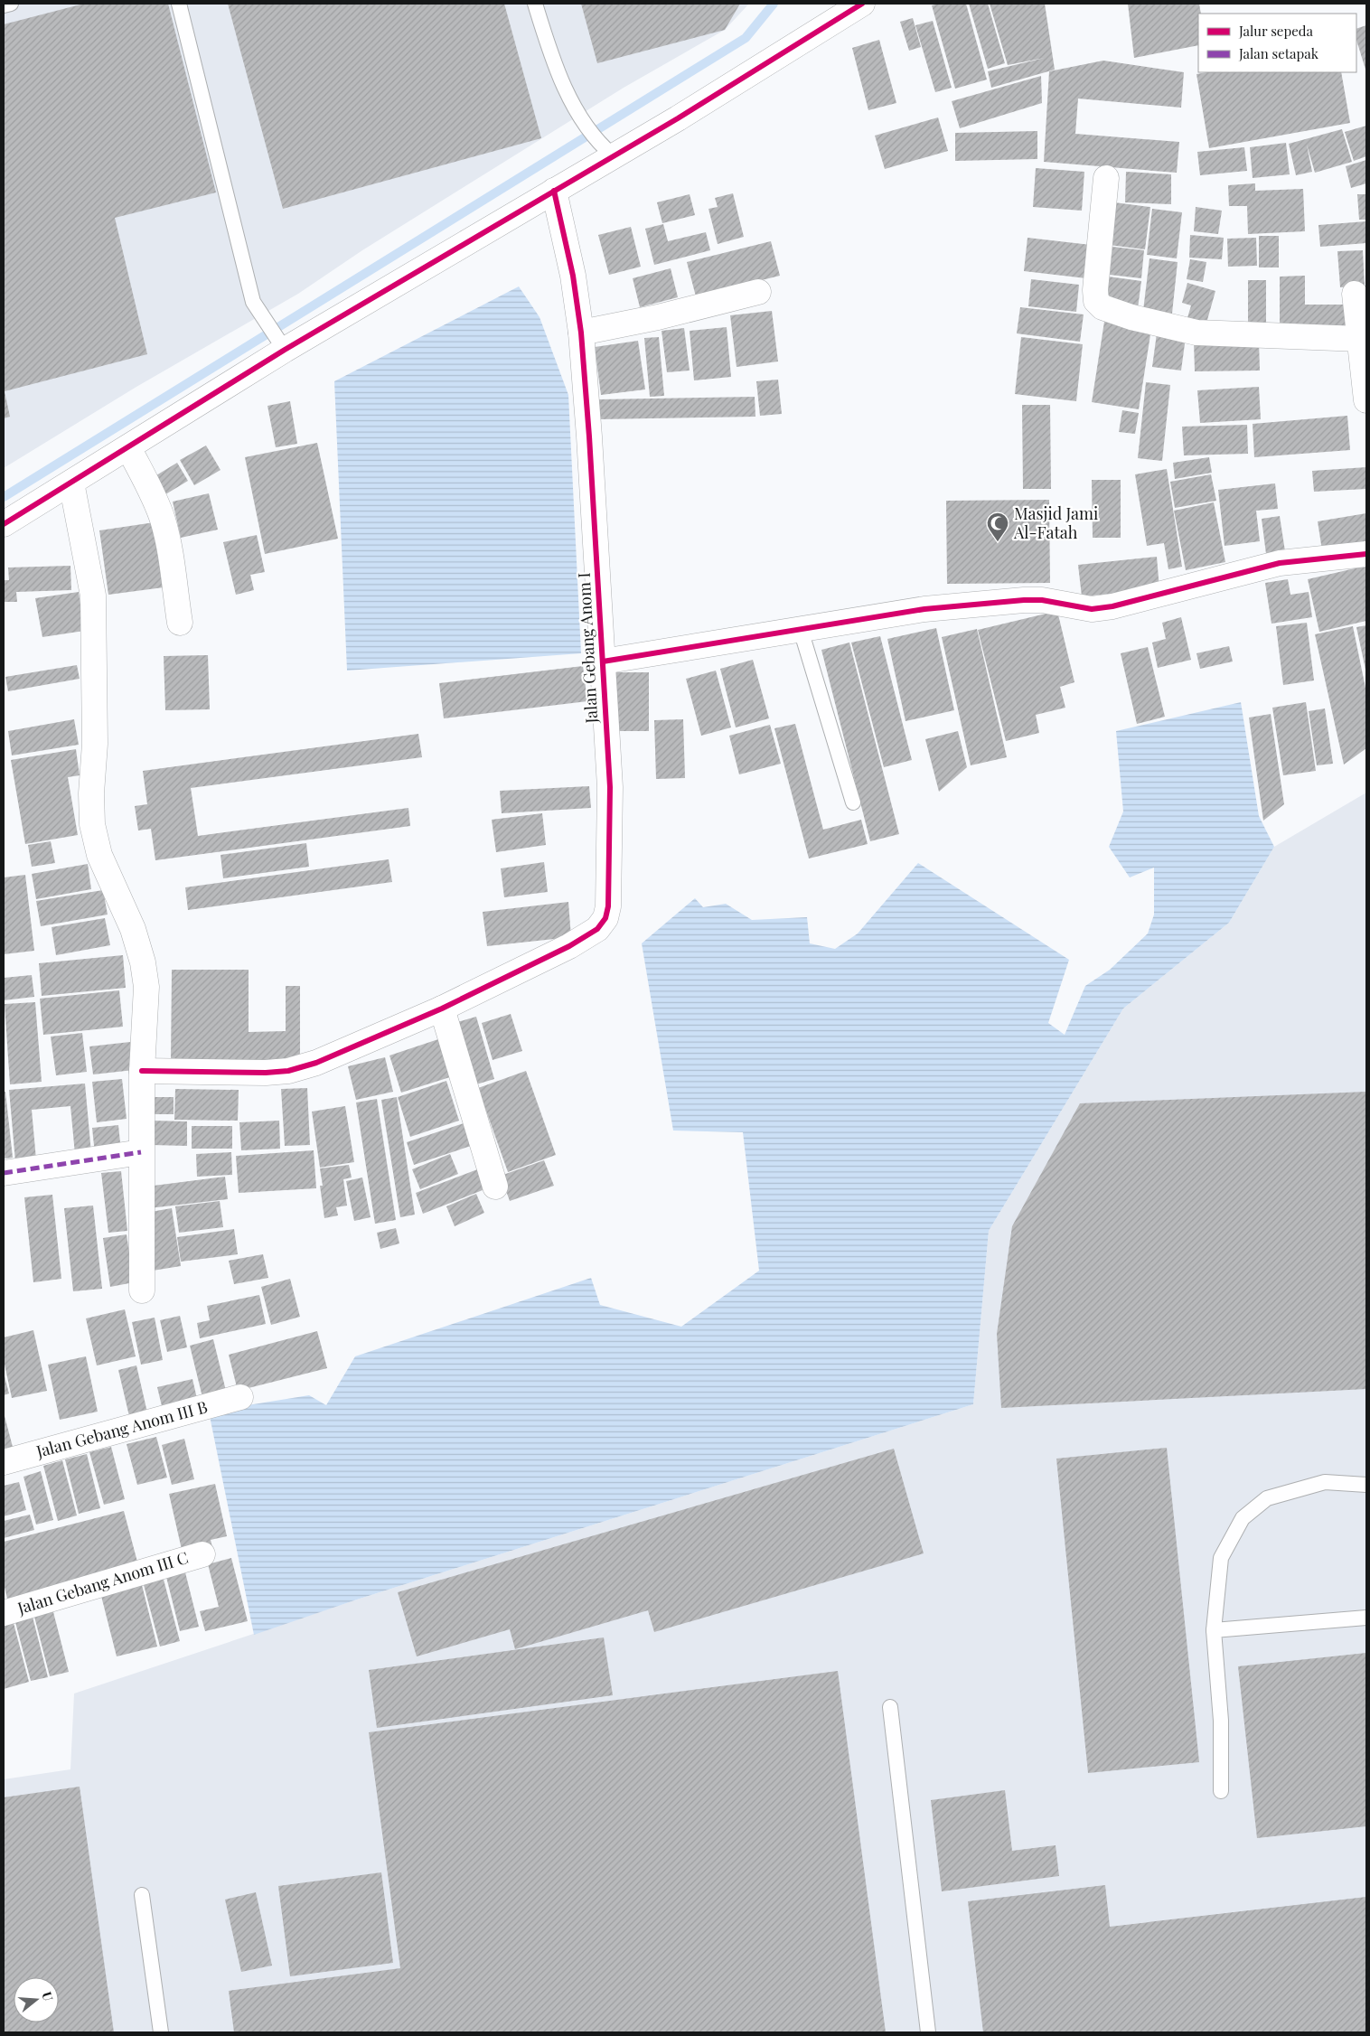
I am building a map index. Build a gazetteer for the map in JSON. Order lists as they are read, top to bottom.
{
  "streets": {
    "street": ["Jalan Gebang Anom I", "Jalan Gebang Anom III B", "Jalan Gebang Anom III C"]
  },
  "places": {
    "mosque": ["Masjid Jami Al-Fatah"]
  },
  "legend": ["Jalur sepeda", "Jalan setapak"],
  "north": "right"
}
